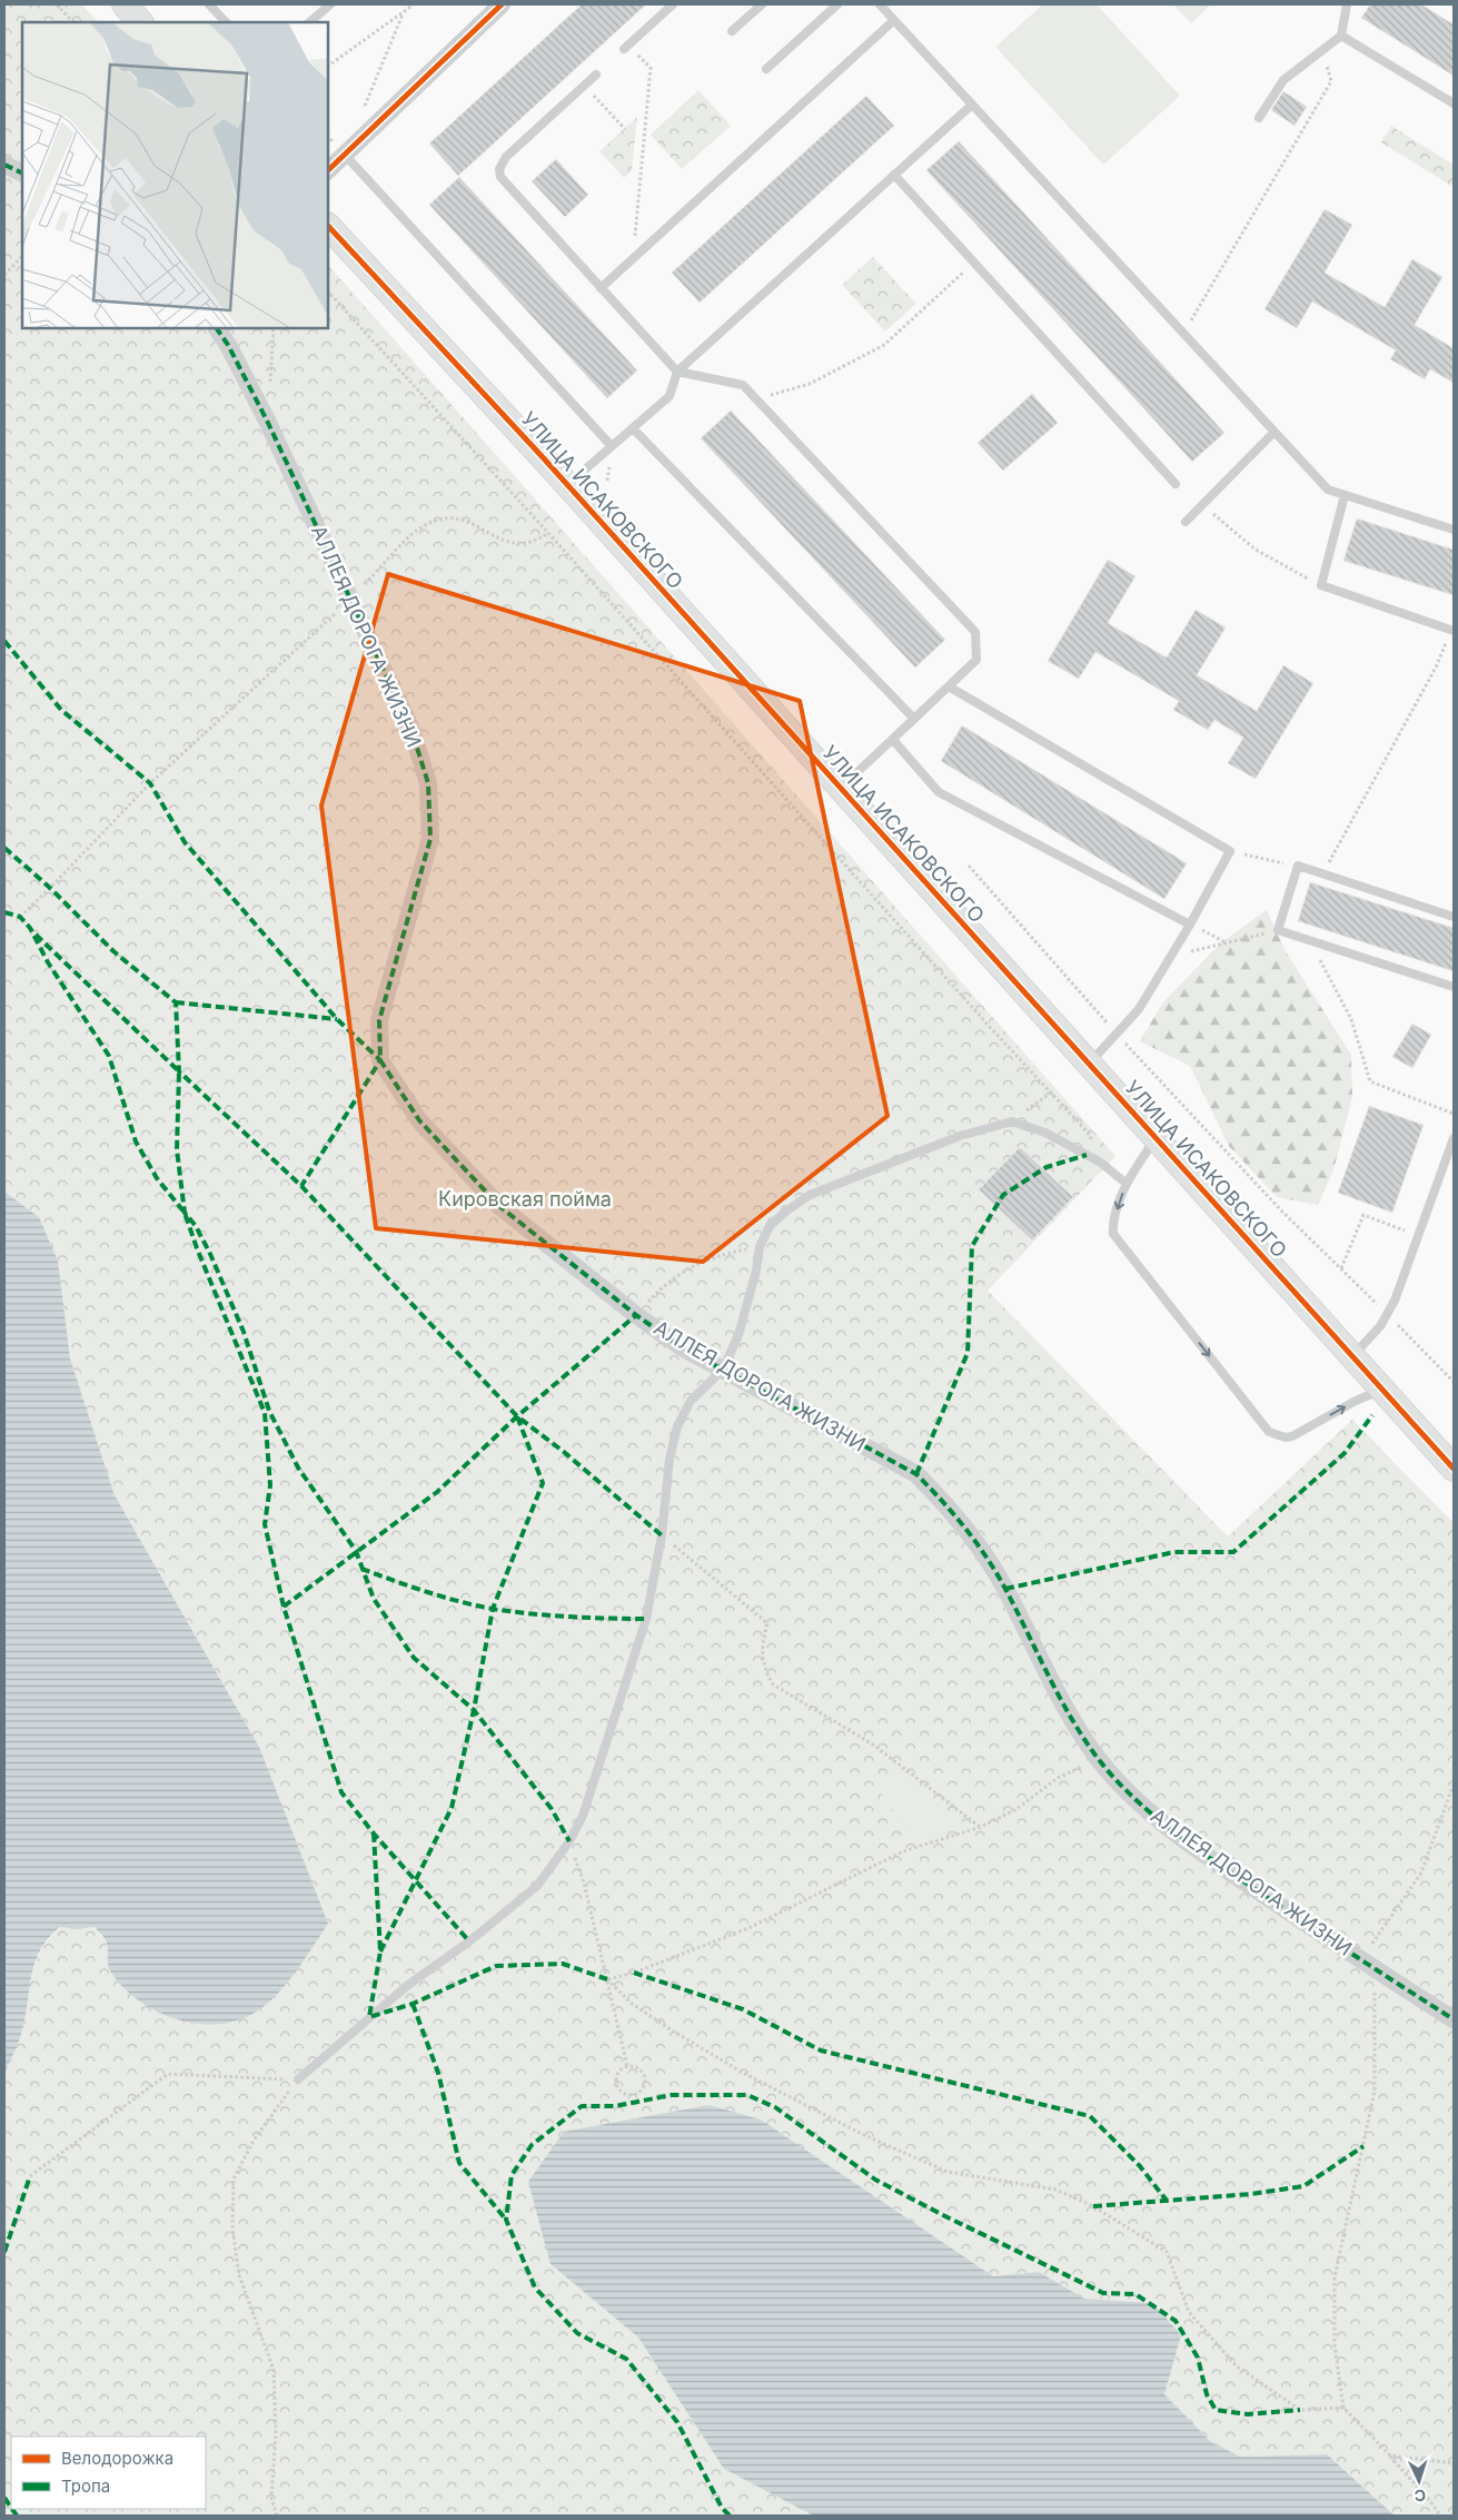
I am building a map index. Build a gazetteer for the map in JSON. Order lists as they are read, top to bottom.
{
  "streets": {
    "street": ["УЛИЦА ИСАКОВСКОГО", "АЛЛЕЯ ДОРОГА ЖИЗНИ"]
  },
  "parks": ["Кировская пойма"],
  "legend": ["Велодорожка", "Тропа"],
  "north": "bottom"
}
